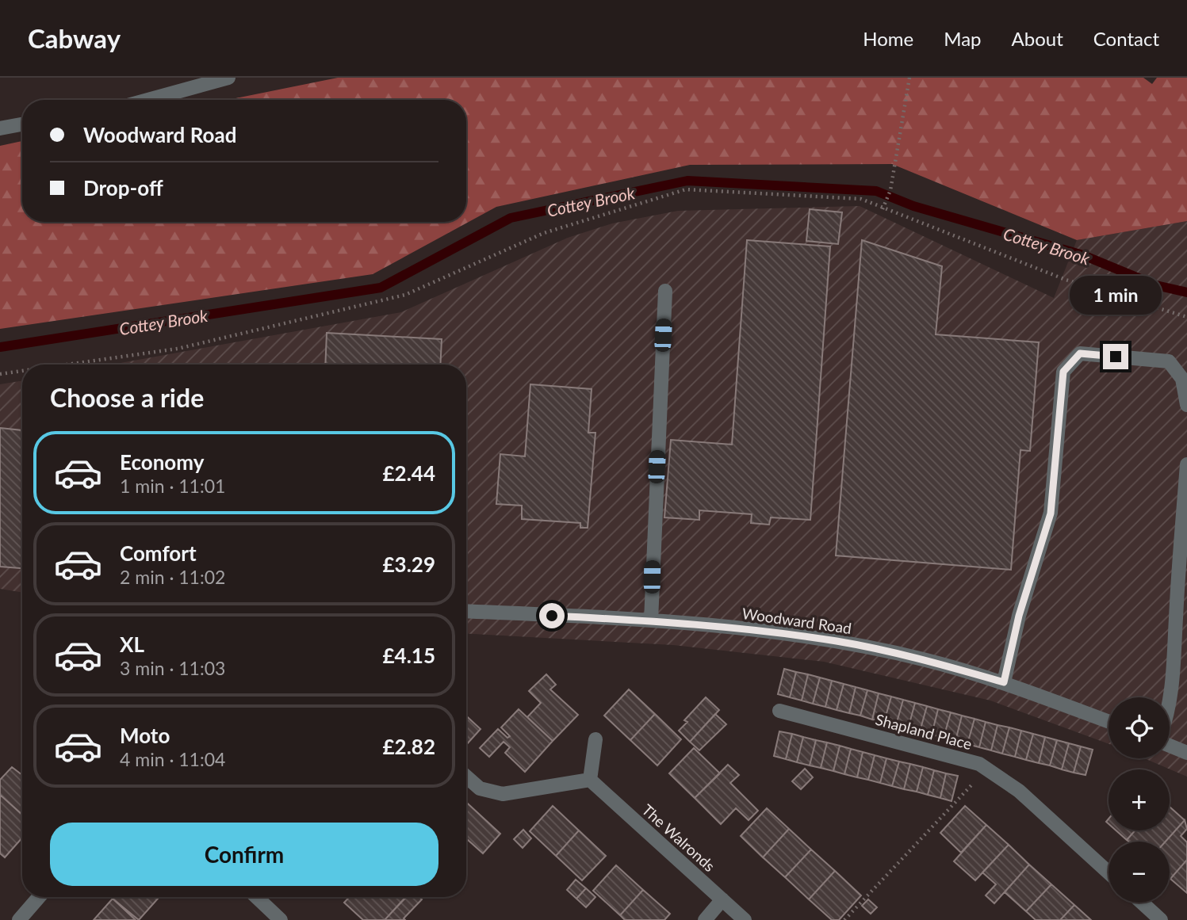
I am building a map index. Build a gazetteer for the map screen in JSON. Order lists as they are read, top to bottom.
{
  "streets": {
    "street": ["Woodward Road", "Shapland Place", "The Walronds"]
  },
  "water": ["Cottey Brook"],
  "page": {
    "header": "Cabway",
    "nav": [
      "Home",
      "Map",
      "About",
      "Contact"
    ],
    "banner": ["Woodward Road", "Drop-off"],
    "bubble": "1 min",
    "heading": "Choose a ride",
    "list": [
      {
        "name": "Economy",
        "note": "1 min · 11:01",
        "value": "£2.44"
      },
      {
        "name": "Comfort",
        "note": "2 min · 11:02",
        "value": "£3.29"
      },
      {
        "name": "XL",
        "note": "3 min · 11:03",
        "value": "£4.15"
      },
      {
        "name": "Moto",
        "note": "4 min · 11:04",
        "value": "£2.82"
      }
    ],
    "map_buttons": ["+", "−"],
    "buttons": "Confirm"
  }
}
